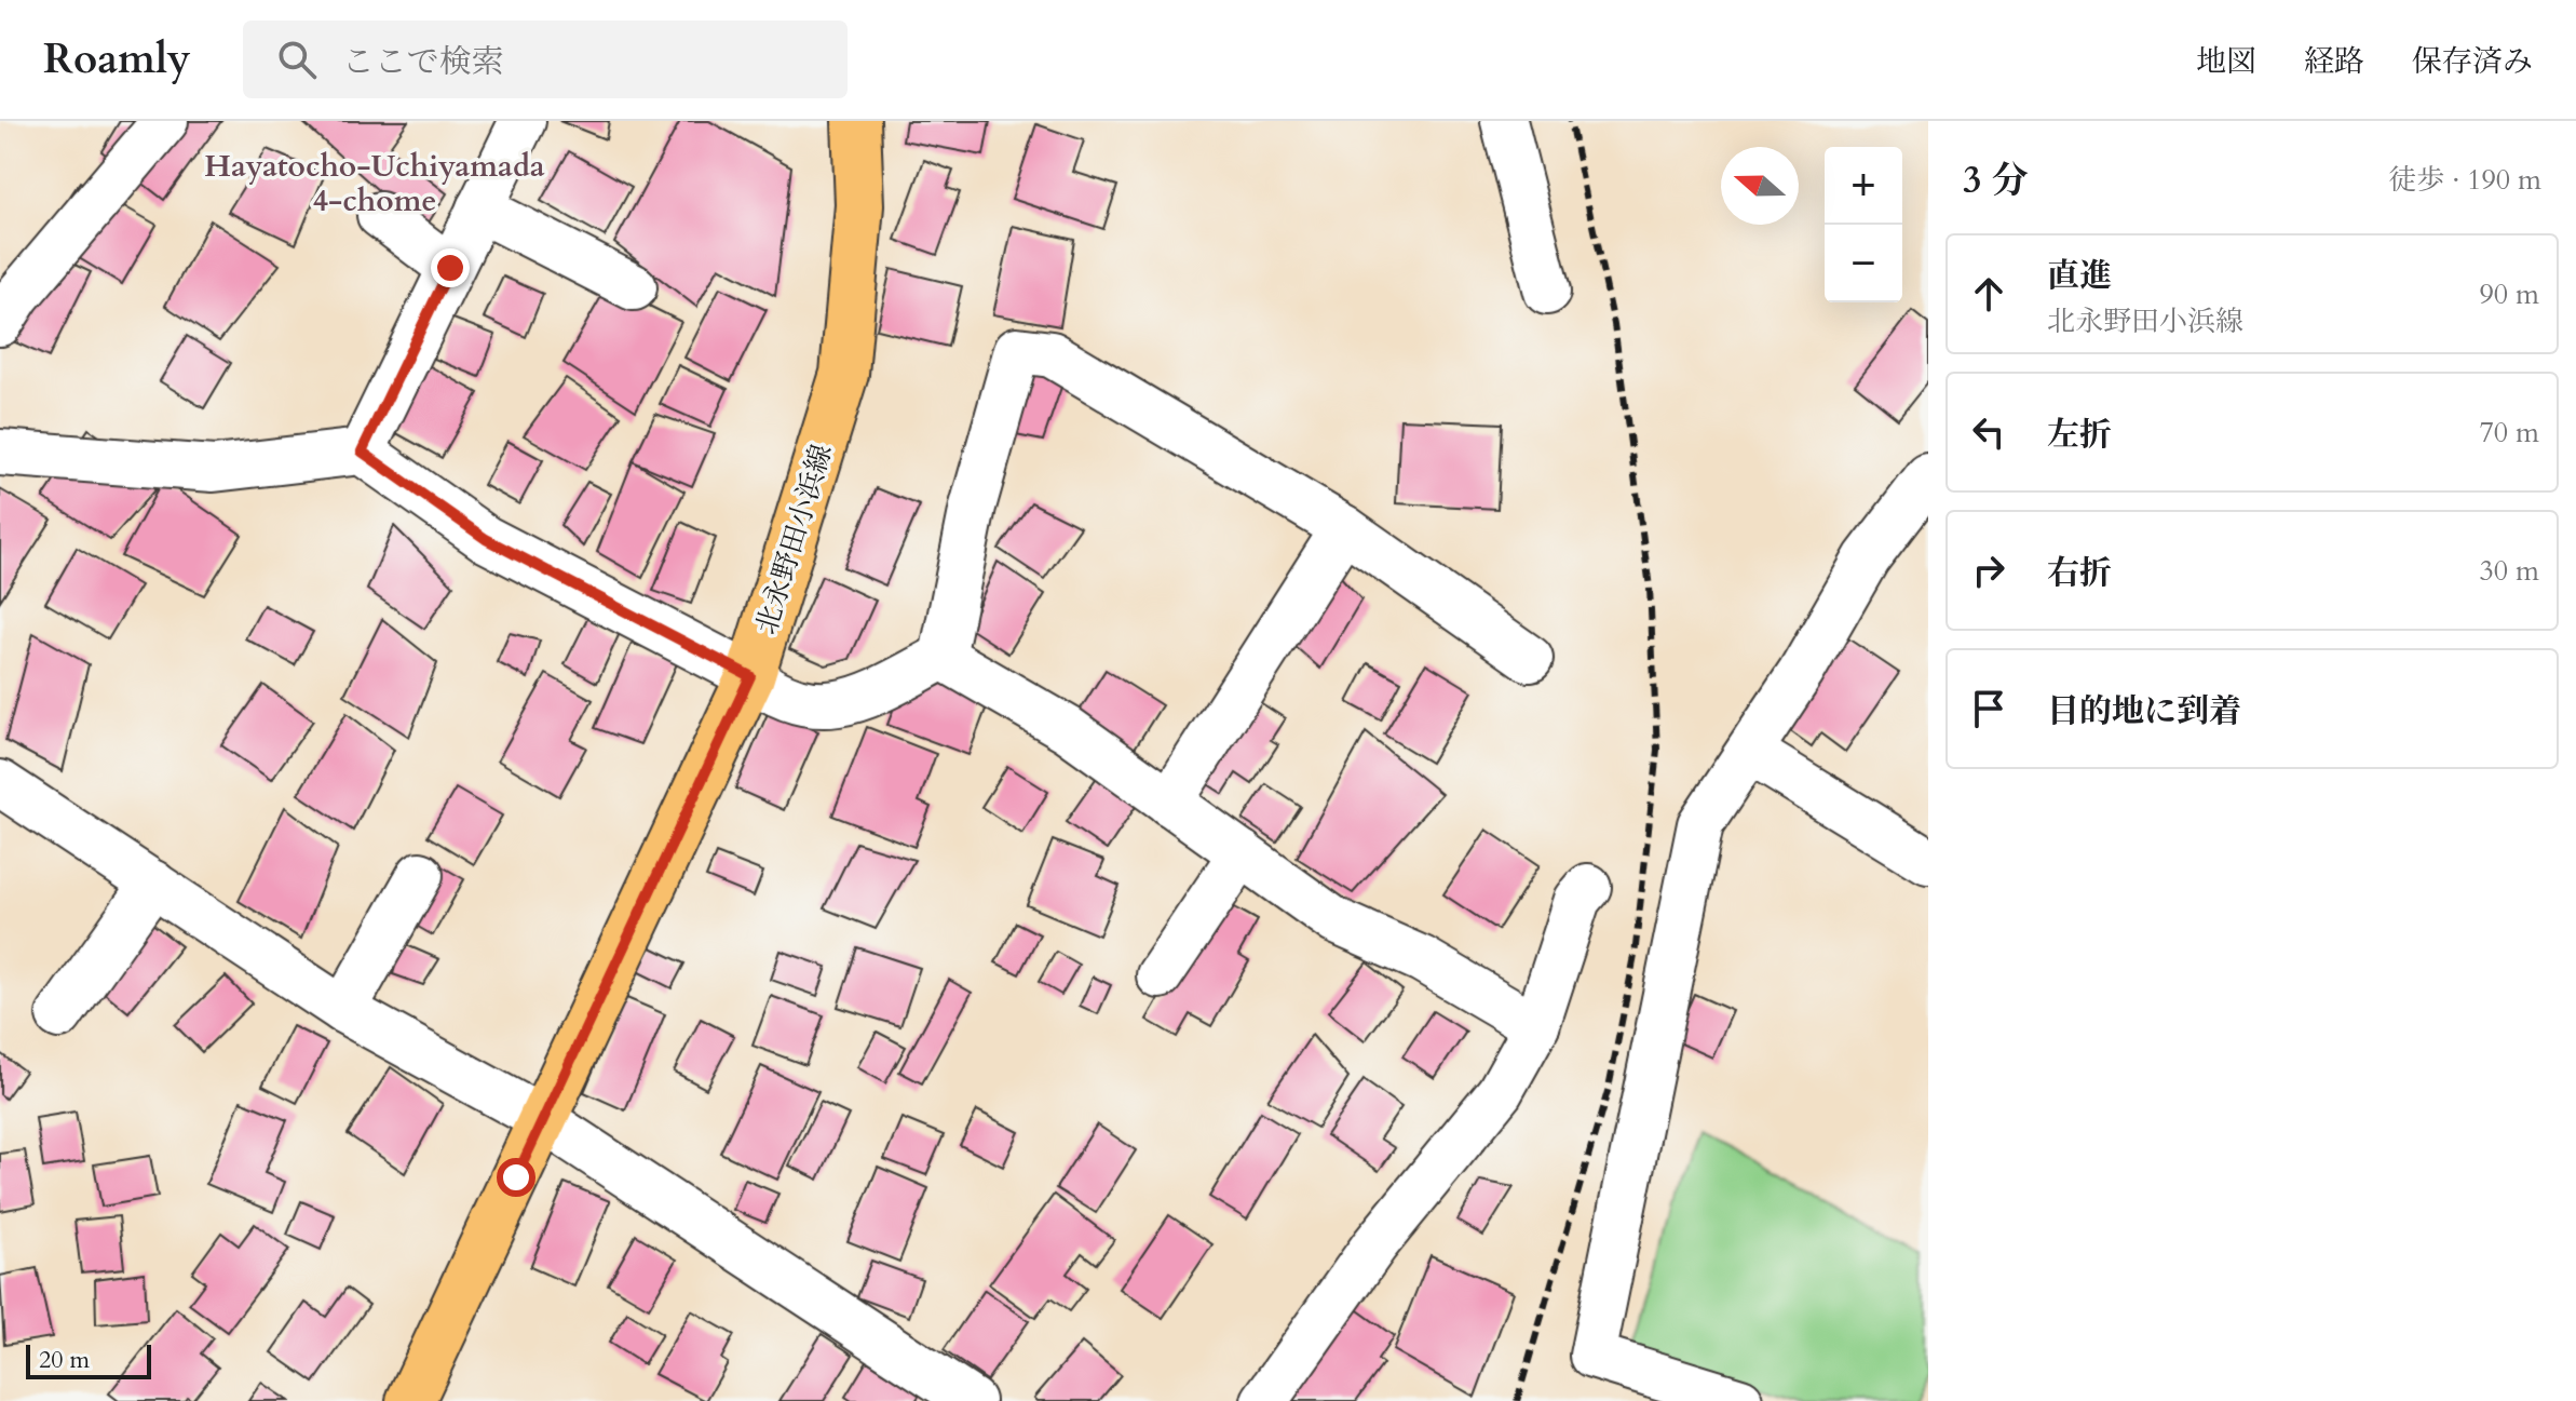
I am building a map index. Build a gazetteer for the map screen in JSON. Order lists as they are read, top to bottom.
{
  "streets": {
    "main road": ["北永野田小浜線"]
  },
  "districts": ["Hayatocho-Uchiyamada 4-chome"],
  "scale_bar": "20 m",
  "north": "left",
  "page": {
    "header": "Roamly",
    "search": "ここで検索",
    "nav": ["地図", "経路", "保存済み"],
    "heading": ["3 分", "徒歩 · 190 m"],
    "map_buttons": ["+", "−"],
    "list": [
      ["直進", "北永野田小浜線", "90 m"],
      ["左折", "70 m"],
      ["右折", "30 m"],
      "目的地に到着"
    ],
    "scale": "20 m"
  }
}
